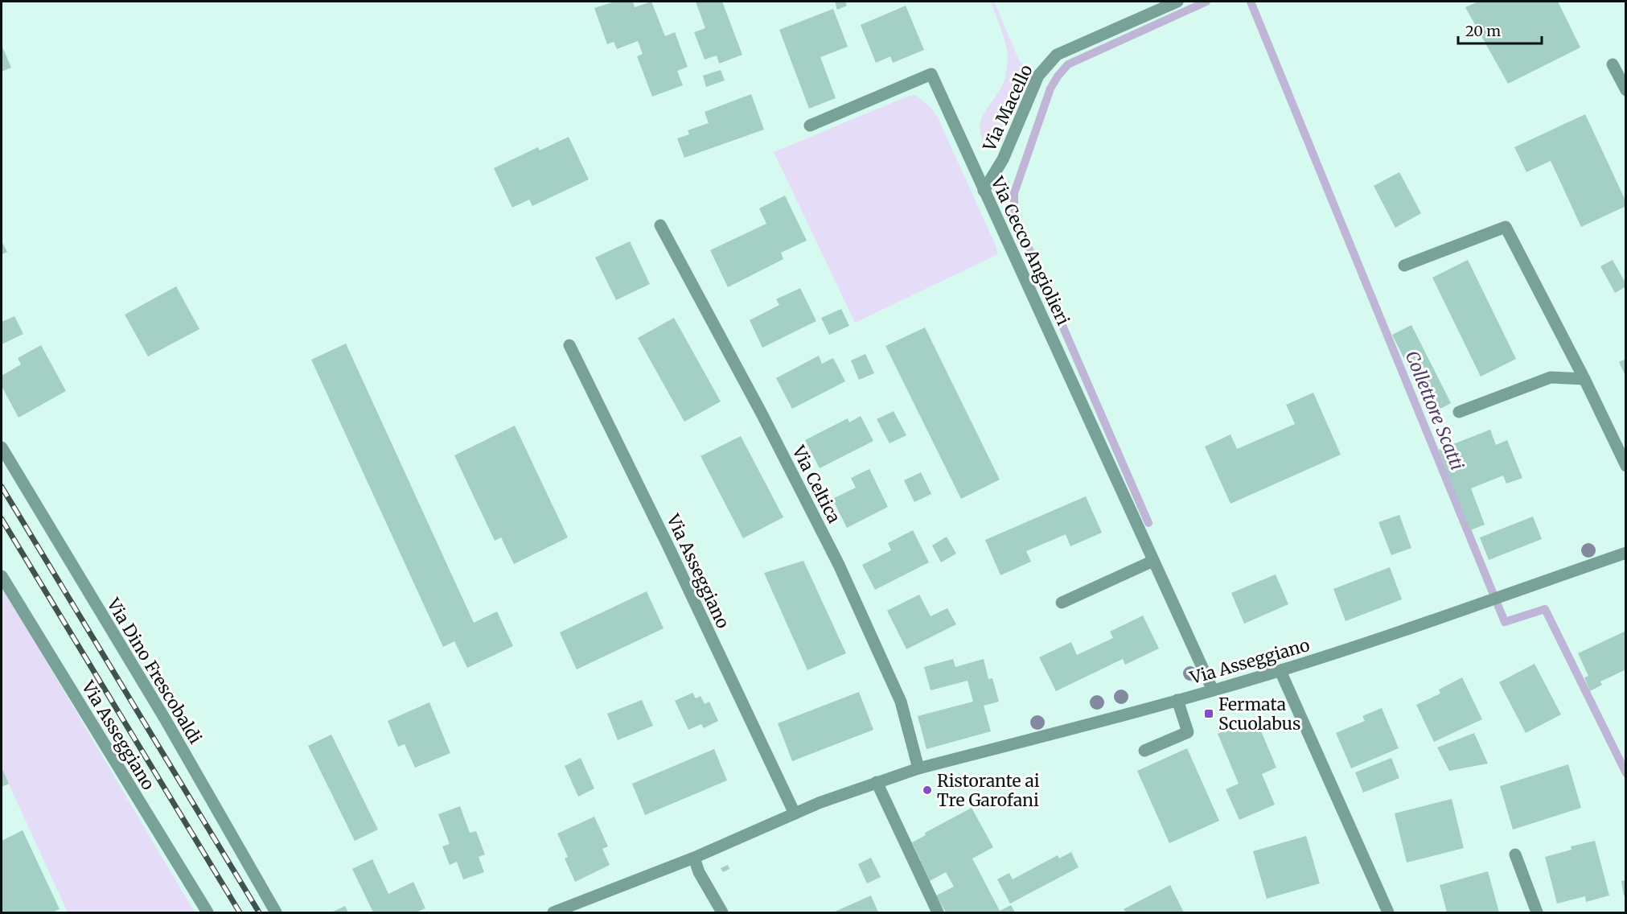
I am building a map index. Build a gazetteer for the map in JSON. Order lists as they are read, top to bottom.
{
  "streets": {
    "street": [
      "Via Macello",
      "Via Cecco Angiolieri",
      "Via Celtica",
      "Via Asseggiano",
      "Via Dino Frescobaldi"
    ]
  },
  "crossings": [
    ["Via Macello", "Via Cecco Angiolieri"],
    ["Via Cecco Angiolieri", "Via Asseggiano"],
    ["Via Celtica", "Via Asseggiano"]
  ],
  "water": ["Collettore Scatti"],
  "places": {
    "transit": ["Fermata Scuolabus"],
    "other": ["Ristorante ai Tre Garofani"]
  },
  "scale_bar": "20 m"
}
